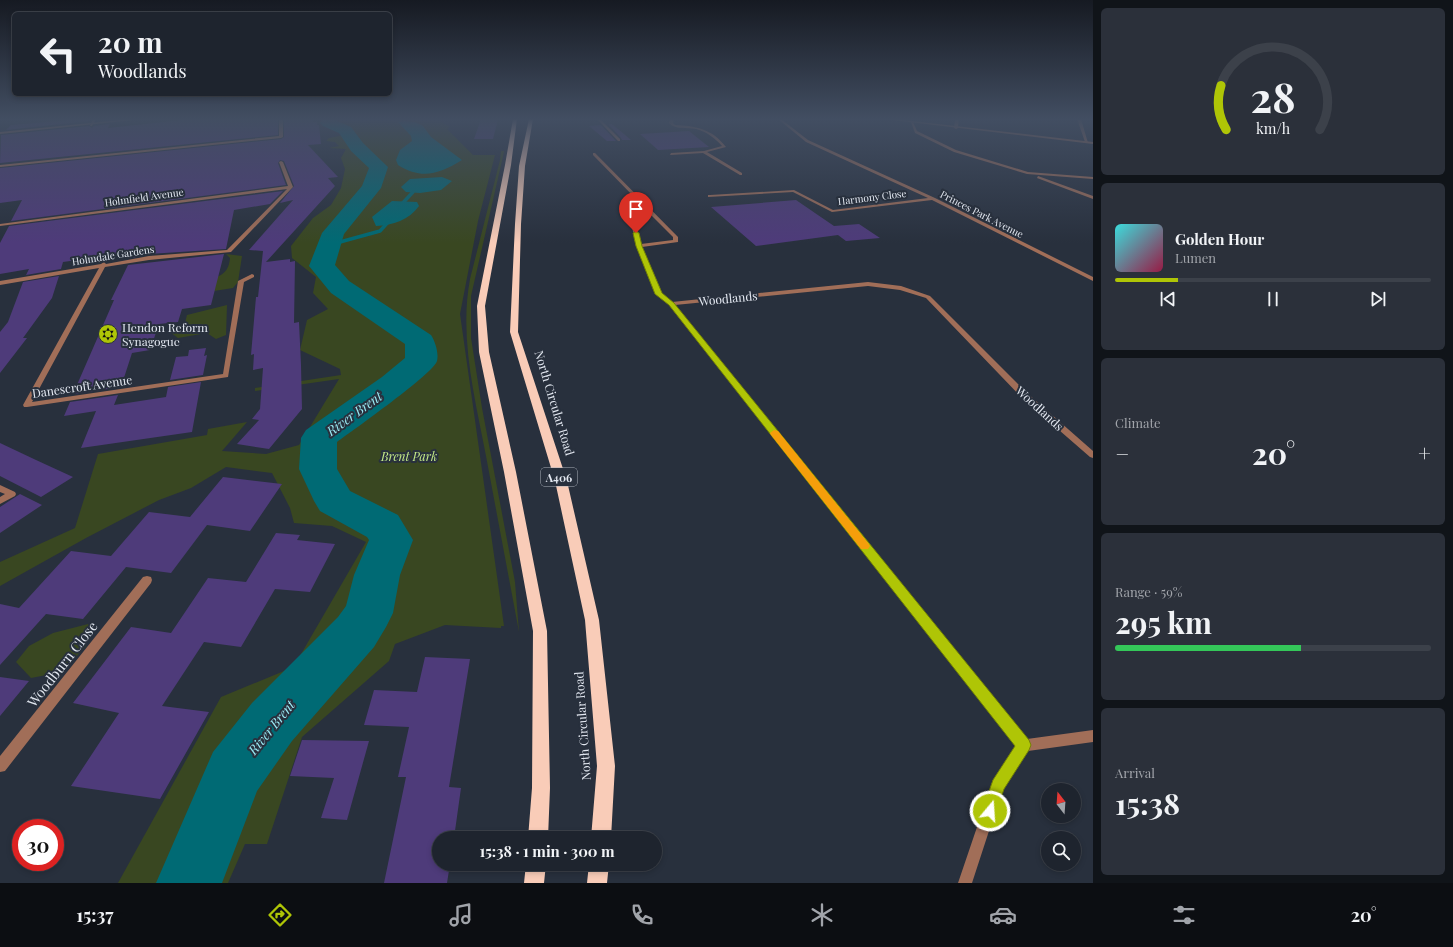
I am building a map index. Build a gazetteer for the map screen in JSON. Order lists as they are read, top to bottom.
{
  "streets": {
    "highway": ["North Circular Road", "A406"],
    "street": [
      "Holmfield Avenue",
      "Harmony Close",
      "Princes Park Avenue",
      "Holmdale Gardens",
      "Woodlands",
      "Danescroft Avenue",
      "Woodburn Close"
    ]
  },
  "crossings": [
    ["Holmfield Avenue", "Holmdale Gardens"],
    ["Harmony Close", "Princes Park Avenue"],
    ["Holmdale Gardens", "Danescroft Avenue"]
  ],
  "water": ["River Brent"],
  "parks": ["Brent Park"],
  "places": {
    "synagogue": ["Hendon Reform Synagogue"]
  },
  "north": "top",
  "page": {
    "turn": ["20 m", "Woodlands"],
    "song": ["Golden Hour", "Lumen"],
    "tile": [
      "Climate",
      ["Range · 59%", "295 km"],
      ["Arrival", "15:38"]
    ],
    "heat": ["−", "20°", "+"],
    "limit": "30",
    "trip": "15:38 · 1 min · 300 m",
    "tabs": ["15:37", "20°"],
    "gauge": ["28", "km/h"]
  }
}
